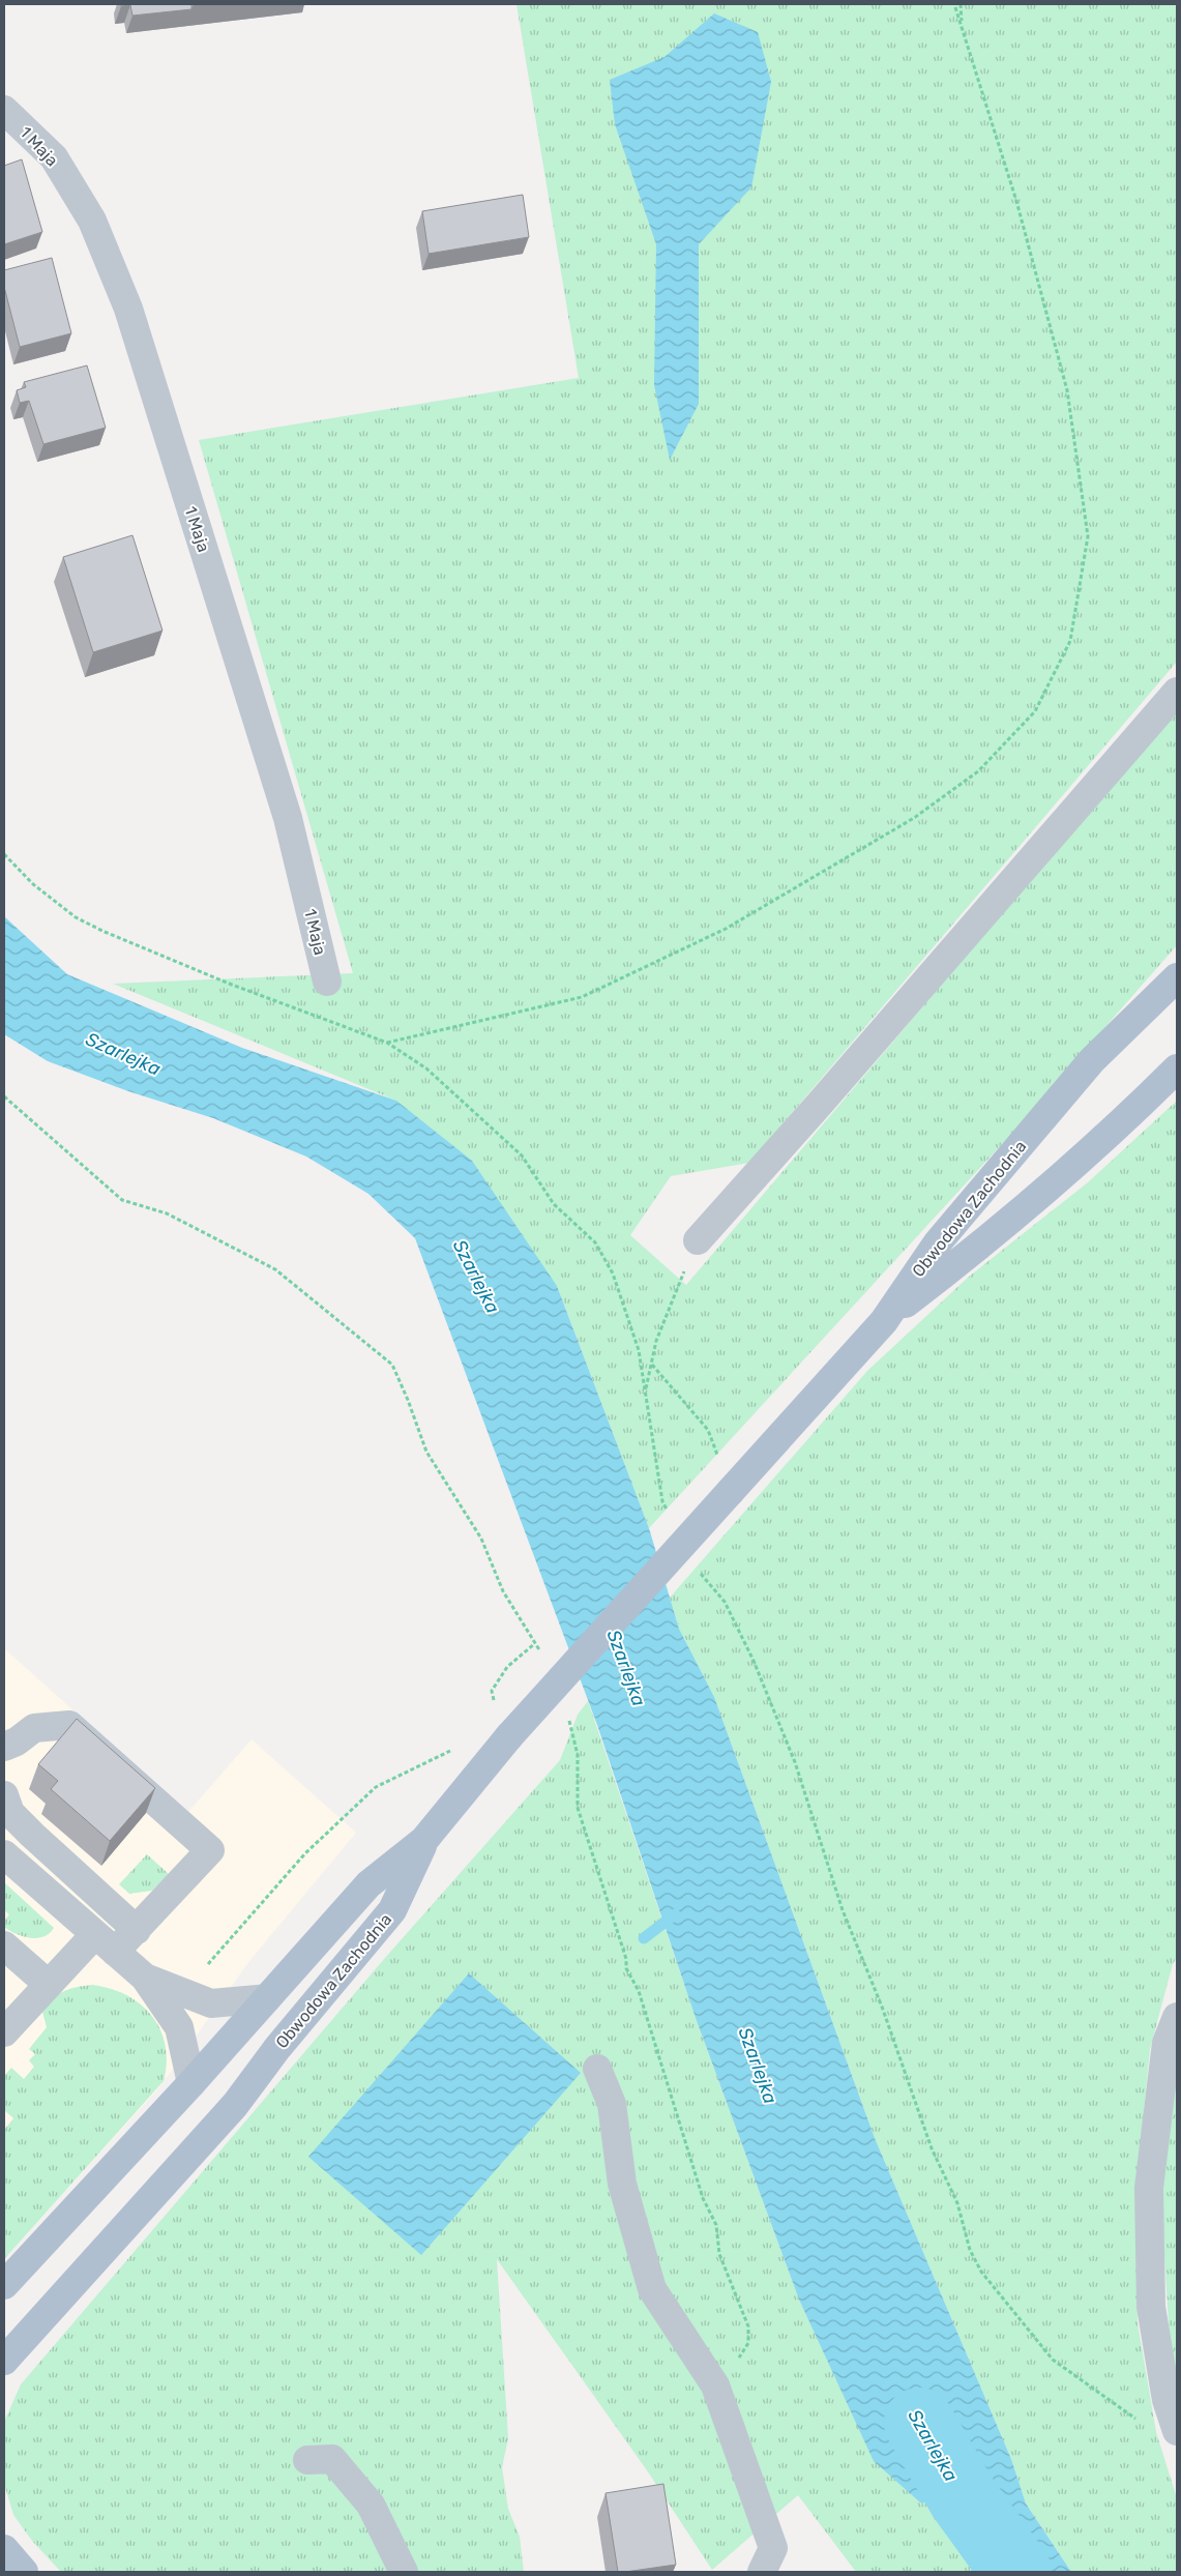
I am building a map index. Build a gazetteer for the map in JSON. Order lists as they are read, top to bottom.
{
  "streets": {
    "main road": ["Obwodowa Zachodnia"],
    "street": ["1 Maja"]
  },
  "water": ["Szarlejka"]
}
